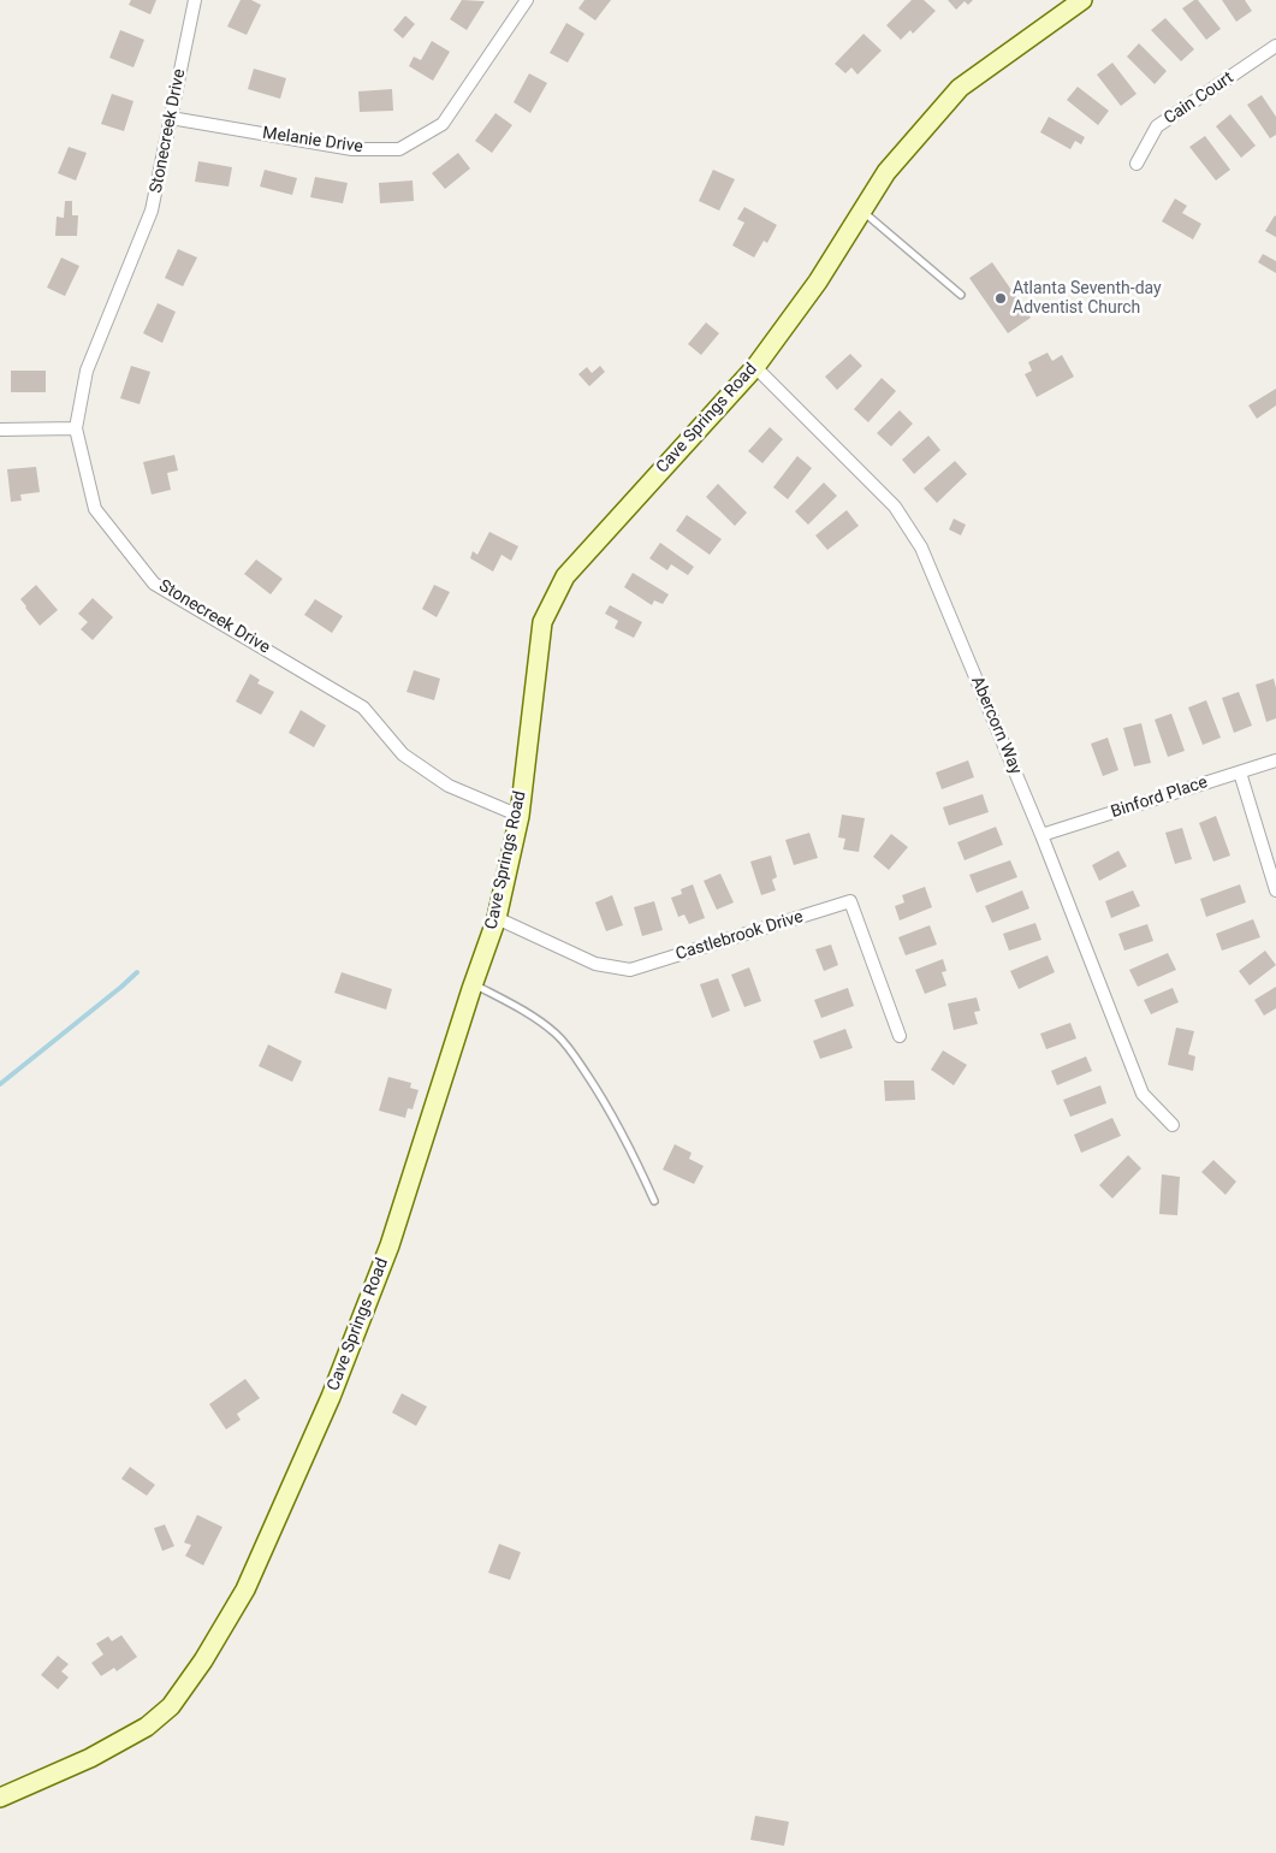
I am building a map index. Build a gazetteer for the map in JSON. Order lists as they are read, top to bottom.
{
  "streets": {
    "street": [
      "Cain Court",
      "Stonecreek Drive",
      "Melanie Drive",
      "Cave Springs Road",
      "Abercorn Way",
      "Binford Place",
      "Castlebrook Drive"
    ]
  },
  "crossings": [
    ["Stonecreek Drive", "Melanie Drive"],
    ["Stonecreek Drive", "Cave Springs Road"],
    ["Cave Springs Road", "Abercorn Way"],
    ["Cave Springs Road", "Castlebrook Drive"],
    ["Abercorn Way", "Binford Place"]
  ],
  "places": ["Atlanta Seventh-day Adventist Church"]
}
